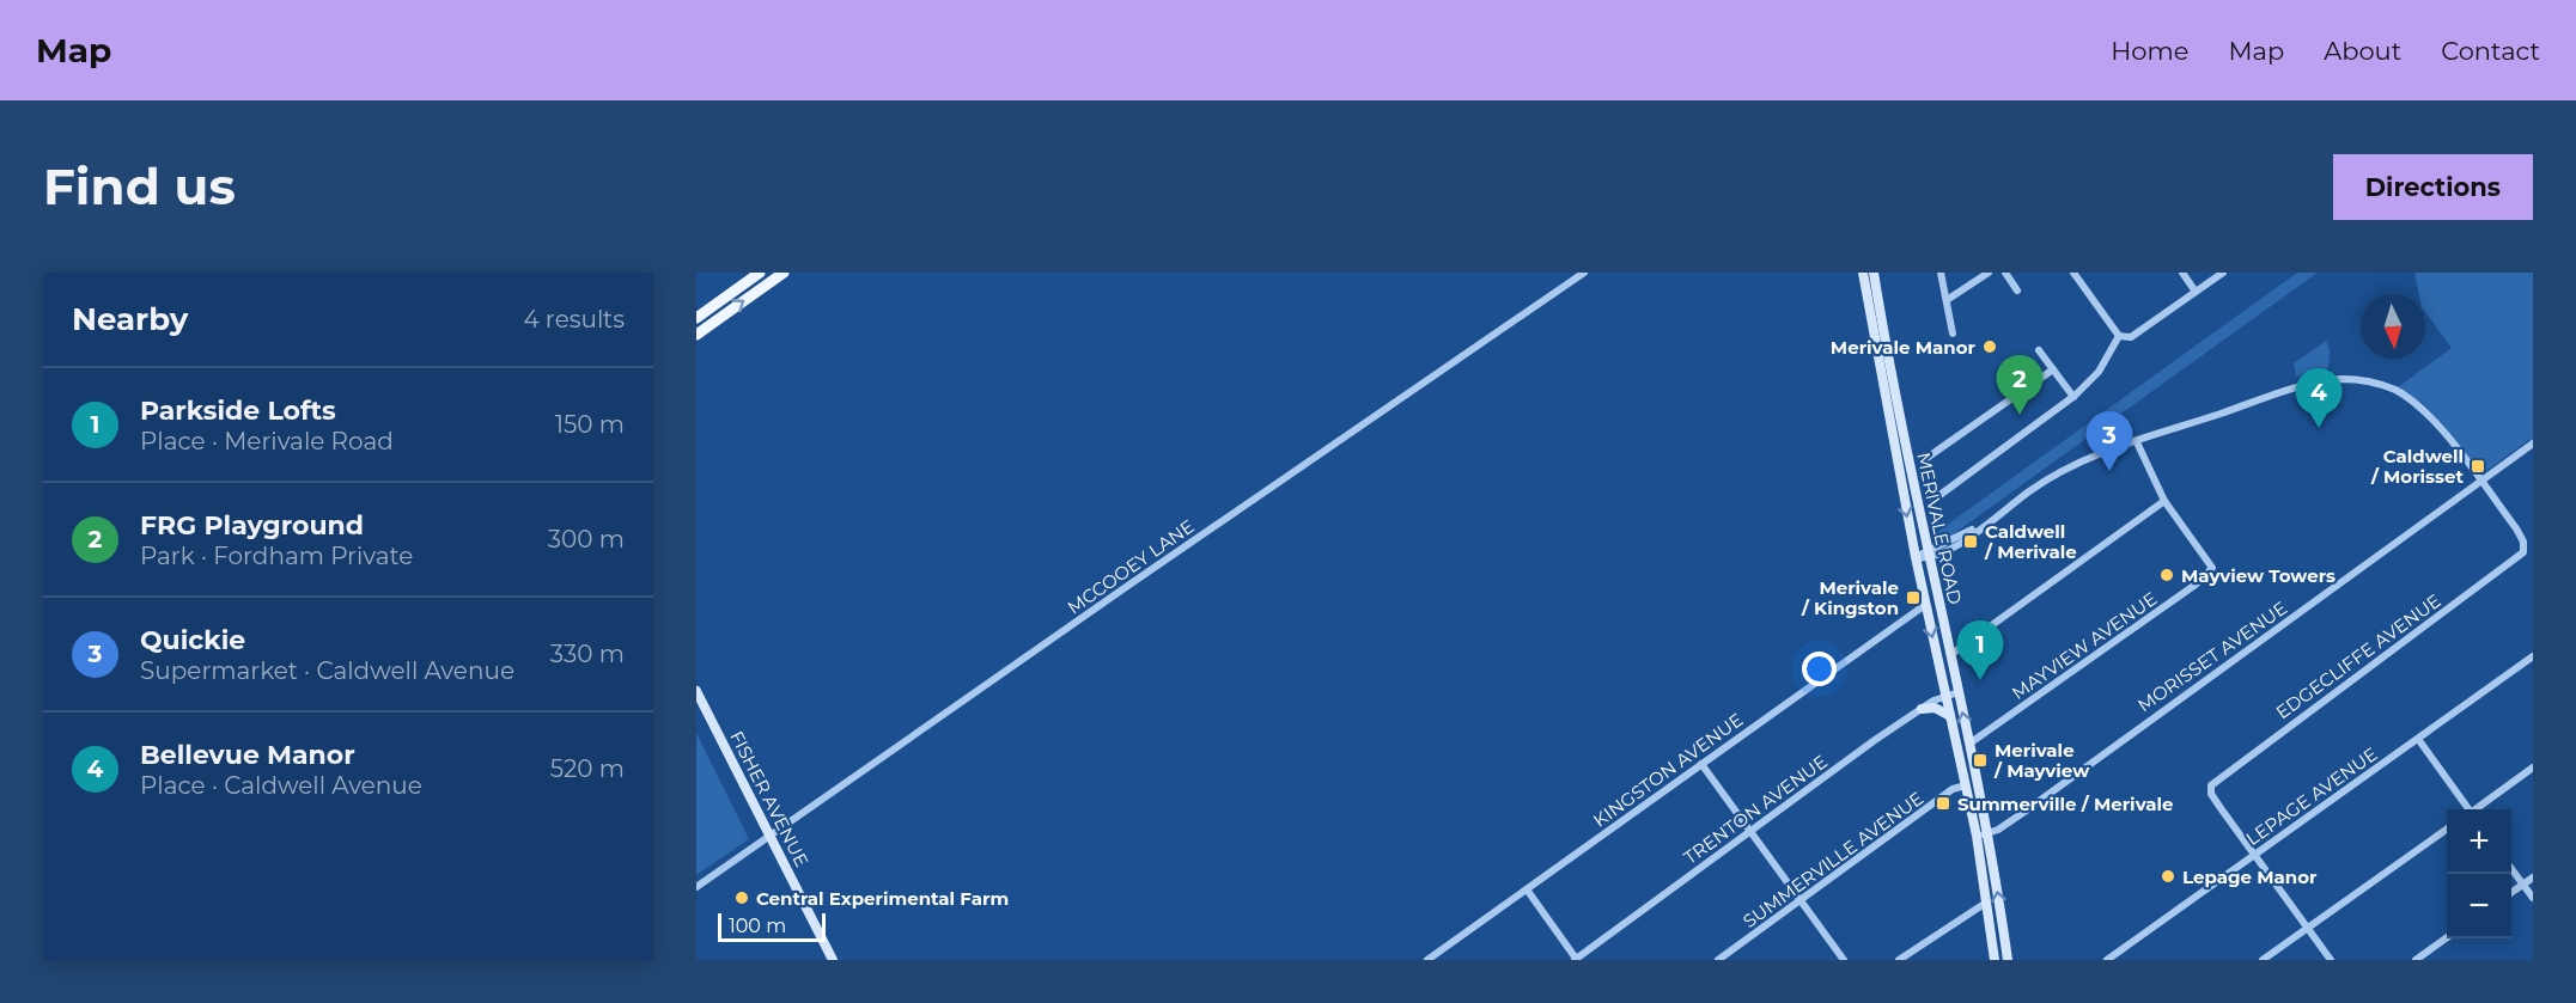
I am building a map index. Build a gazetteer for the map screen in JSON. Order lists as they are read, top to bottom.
{
  "streets": {
    "main road": ["MERIVALE ROAD", "FISHER AVENUE"],
    "street": [
      "MCCOOEY LANE",
      "MAYVIEW AVENUE",
      "MORISSET AVENUE",
      "EDGECLIFFE AVENUE",
      "KINGSTON AVENUE",
      "LEPAGE AVENUE",
      "TRENTON AVENUE",
      "SUMMERVILLE AVENUE"
    ]
  },
  "crossings": [
    ["MERIVALE ROAD", "MAYVIEW AVENUE"],
    ["MERIVALE ROAD", "MORISSET AVENUE"],
    ["MERIVALE ROAD", "KINGSTON AVENUE"],
    ["MERIVALE ROAD", "TRENTON AVENUE"],
    ["MERIVALE ROAD", "SUMMERVILLE AVENUE"],
    ["MCCOOEY LANE", "FISHER AVENUE"],
    ["MORISSET AVENUE", "EDGECLIFFE AVENUE"],
    ["EDGECLIFFE AVENUE", "LEPAGE AVENUE"]
  ],
  "places": {
    "other": [
      "Merivale Manor",
      "Mayview Towers",
      "Lepage Manor",
      "Central Experimental Farm"
    ],
    "transit": [
      "Caldwell / Morisset",
      "Caldwell / Merivale",
      "Merivale / Kingston",
      "Merivale / Mayview",
      "Summerville / Merivale"
    ]
  },
  "scale_bar": "100 m",
  "north": "bottom",
  "page": {
    "header": "Map",
    "nav": [
      "Home",
      "Map",
      "About",
      "Contact"
    ],
    "buttons": "Directions",
    "title": "Find us",
    "heading": ["Nearby", "4 results"],
    "pins": [
      "2",
      "4",
      "3",
      "1"
    ],
    "list": [
      {
        "mark": "1",
        "name": "Parkside Lofts",
        "note": "Place · Merivale Road",
        "value": "150 m"
      },
      {
        "mark": "2",
        "name": "FRG Playground",
        "note": "Park · Fordham Private",
        "value": "300 m"
      },
      {
        "mark": "3",
        "name": "Quickie",
        "note": "Supermarket · Caldwell Avenue",
        "value": "330 m"
      },
      {
        "mark": "4",
        "name": "Bellevue Manor",
        "note": "Place · Caldwell Avenue",
        "value": "520 m"
      }
    ],
    "map_buttons": ["+", "−"],
    "scale": "100 m"
  }
}
